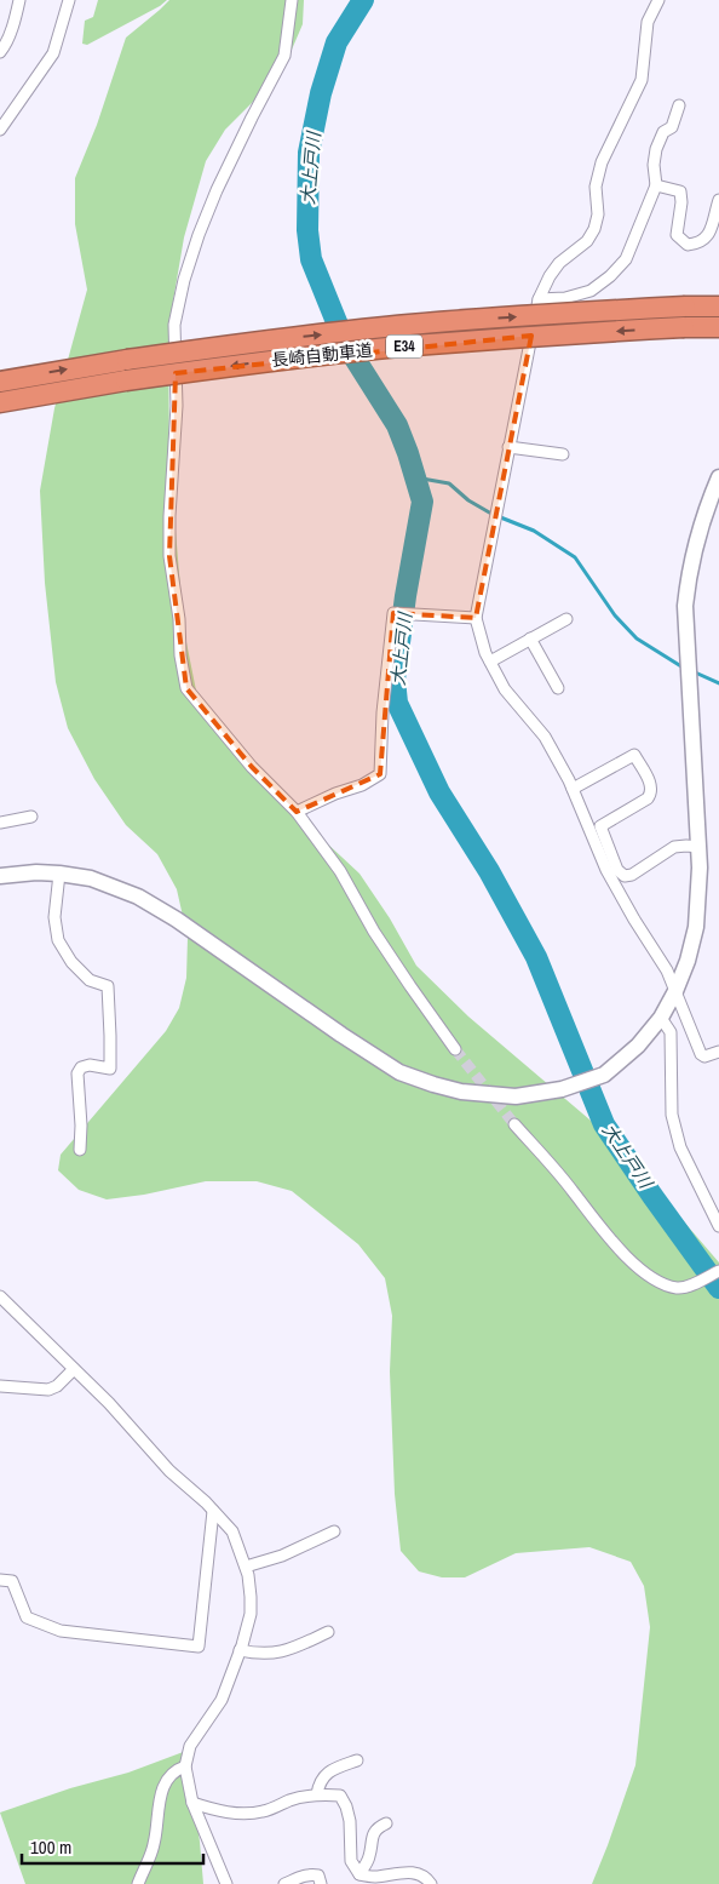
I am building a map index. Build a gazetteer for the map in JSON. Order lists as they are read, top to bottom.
{
  "streets": {
    "highway": ["E34", "長崎自動車道"]
  },
  "water": ["大上戸川"],
  "scale_bar": "100 m"
}
